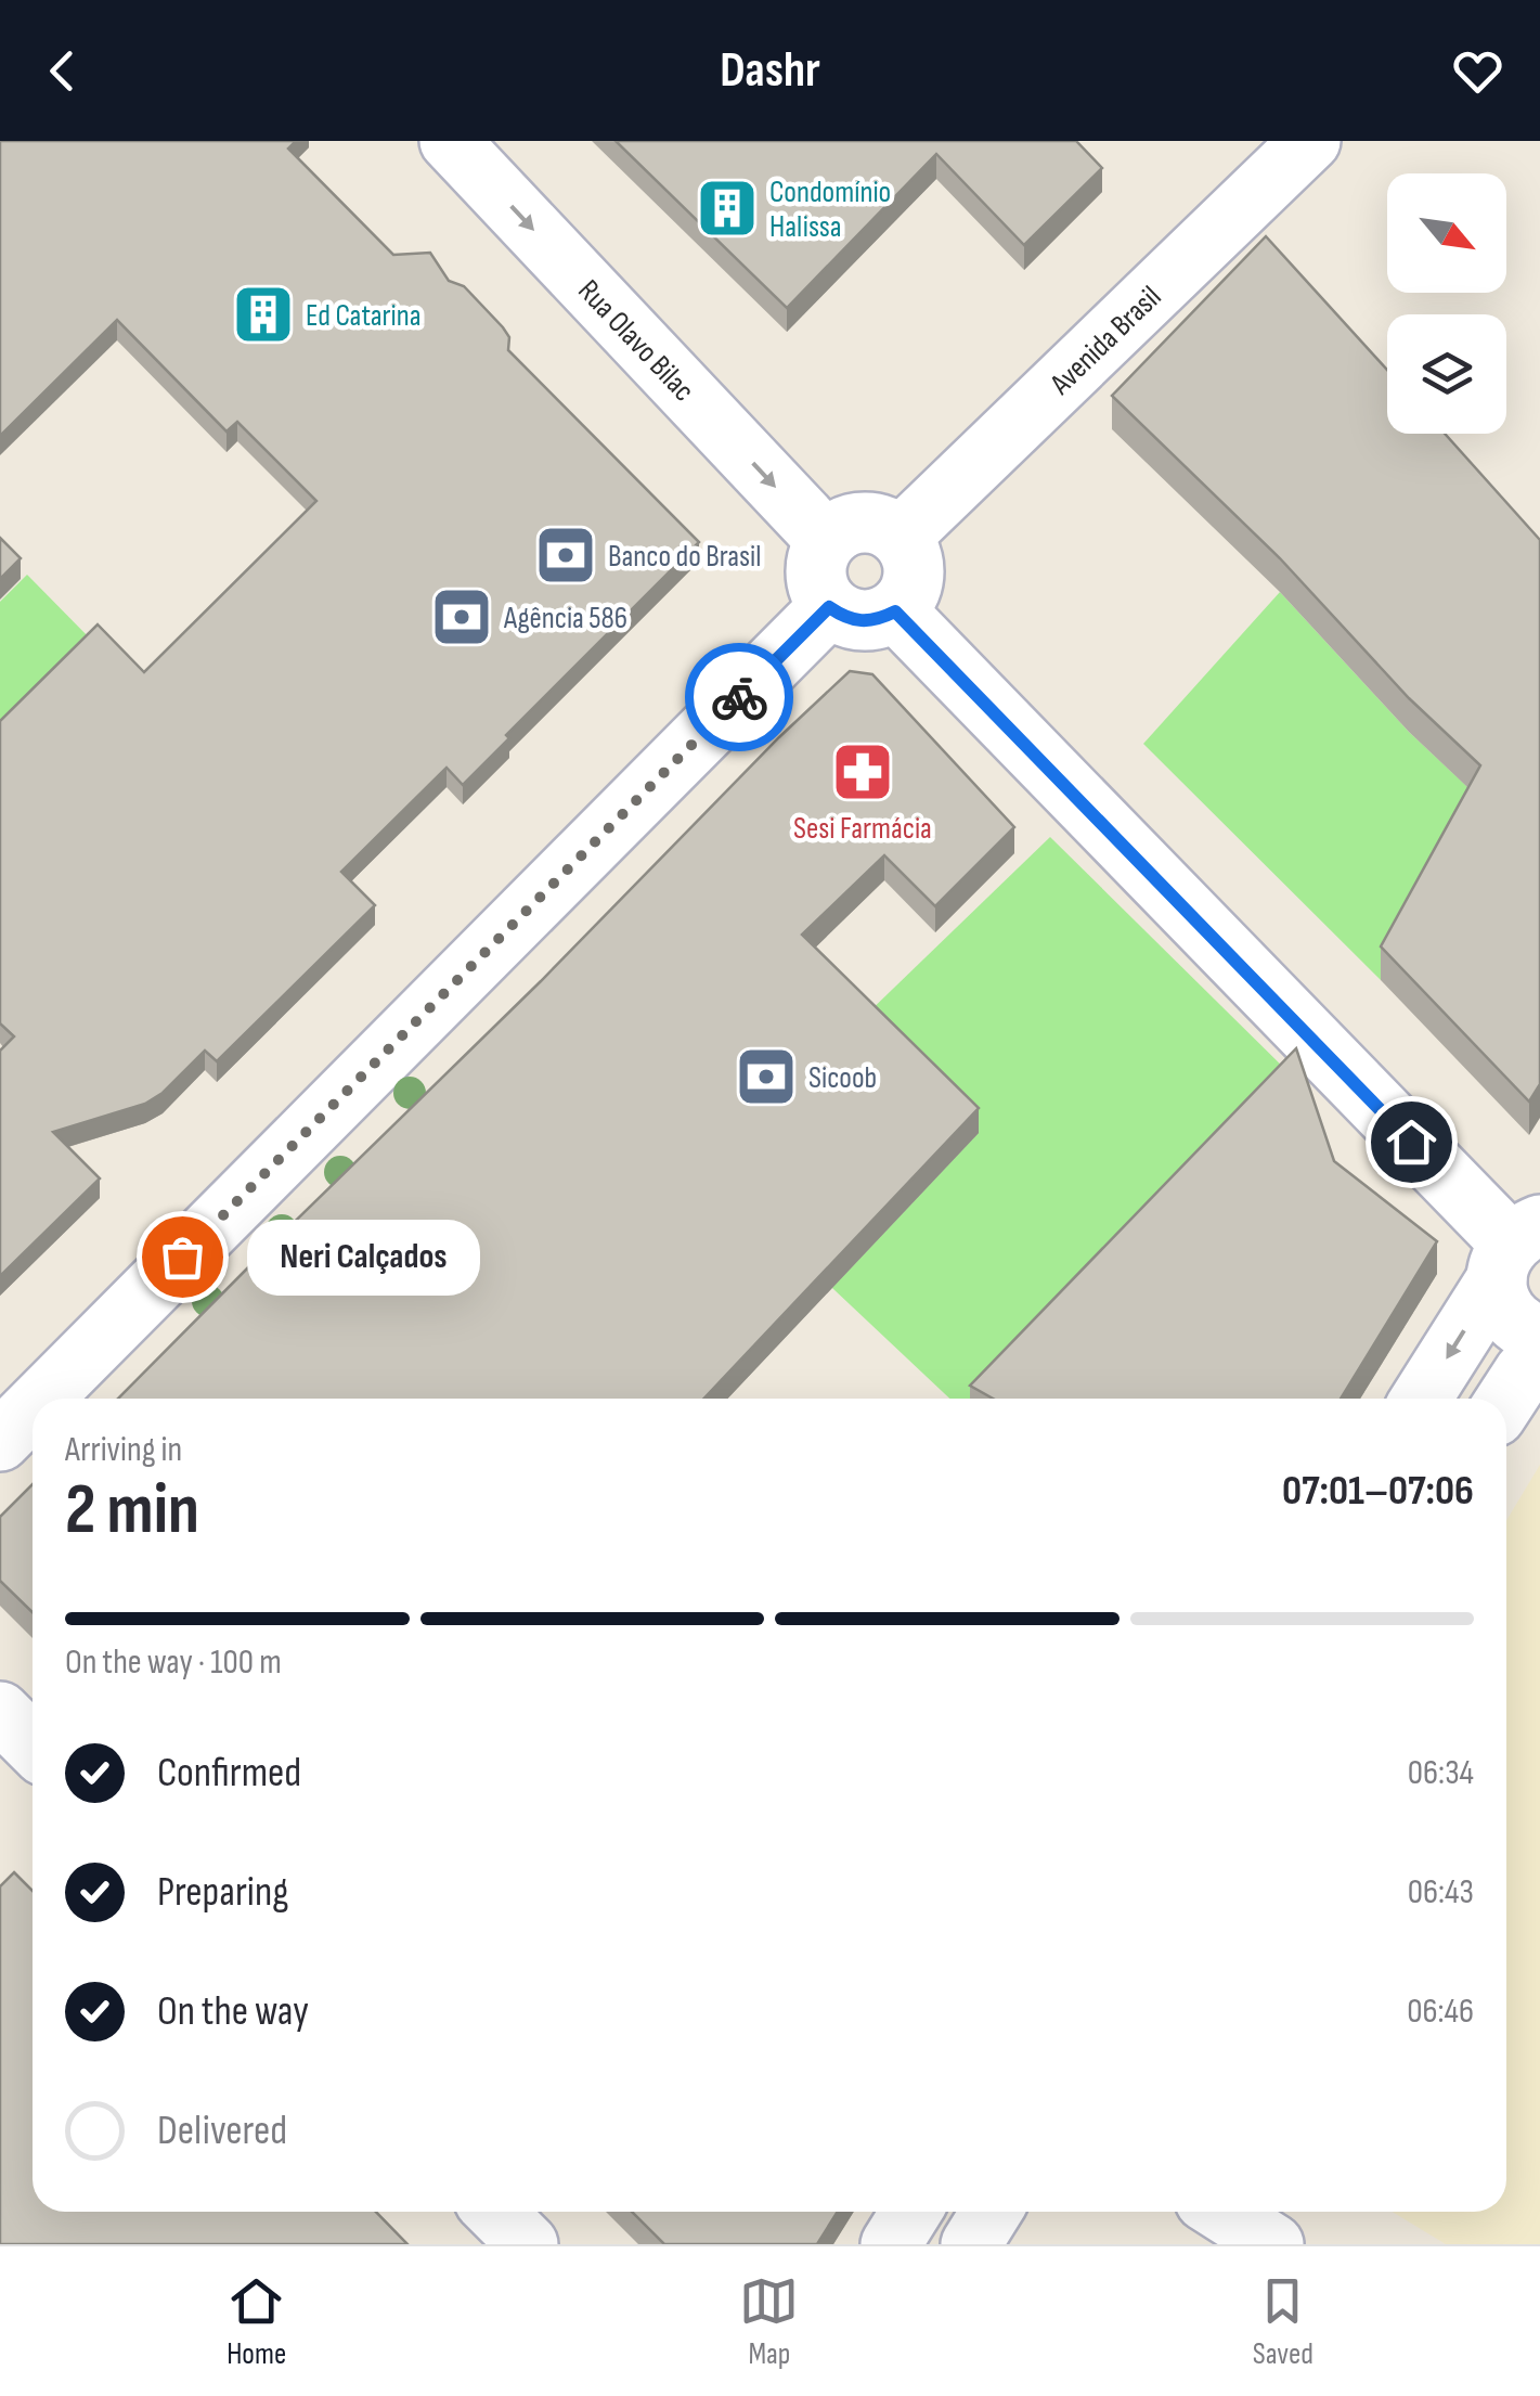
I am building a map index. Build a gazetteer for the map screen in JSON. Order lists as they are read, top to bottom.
{
  "streets": {
    "street": ["Avenida Brasil", "Rua Olavo Bilac"]
  },
  "crossings": [
    ["Avenida Brasil", "Rua Olavo Bilac"]
  ],
  "one_way": ["Rua Olavo Bilac"],
  "places": {
    "building": ["Condomínio Halissa", "Ed Catarina"],
    "bank": ["Banco do Brasil", "Agência 586", "Sicoob"],
    "pharmacy": ["Sesi Farmácia"],
    "other": ["Neri Calçados"]
  },
  "north": "bottom right",
  "page": {
    "header": "Dashr",
    "bubble": "Neri Calçados",
    "heading": ["2 min", "Arriving in", "07:01–07:06"],
    "bar": "On the way · 100 m",
    "list": [
      ["Confirmed", "06:34"],
      ["Preparing", "06:43"],
      ["On the way", "06:46"],
      "Delivered"
    ],
    "tabs": ["Home", "Map", "Saved"]
  }
}
